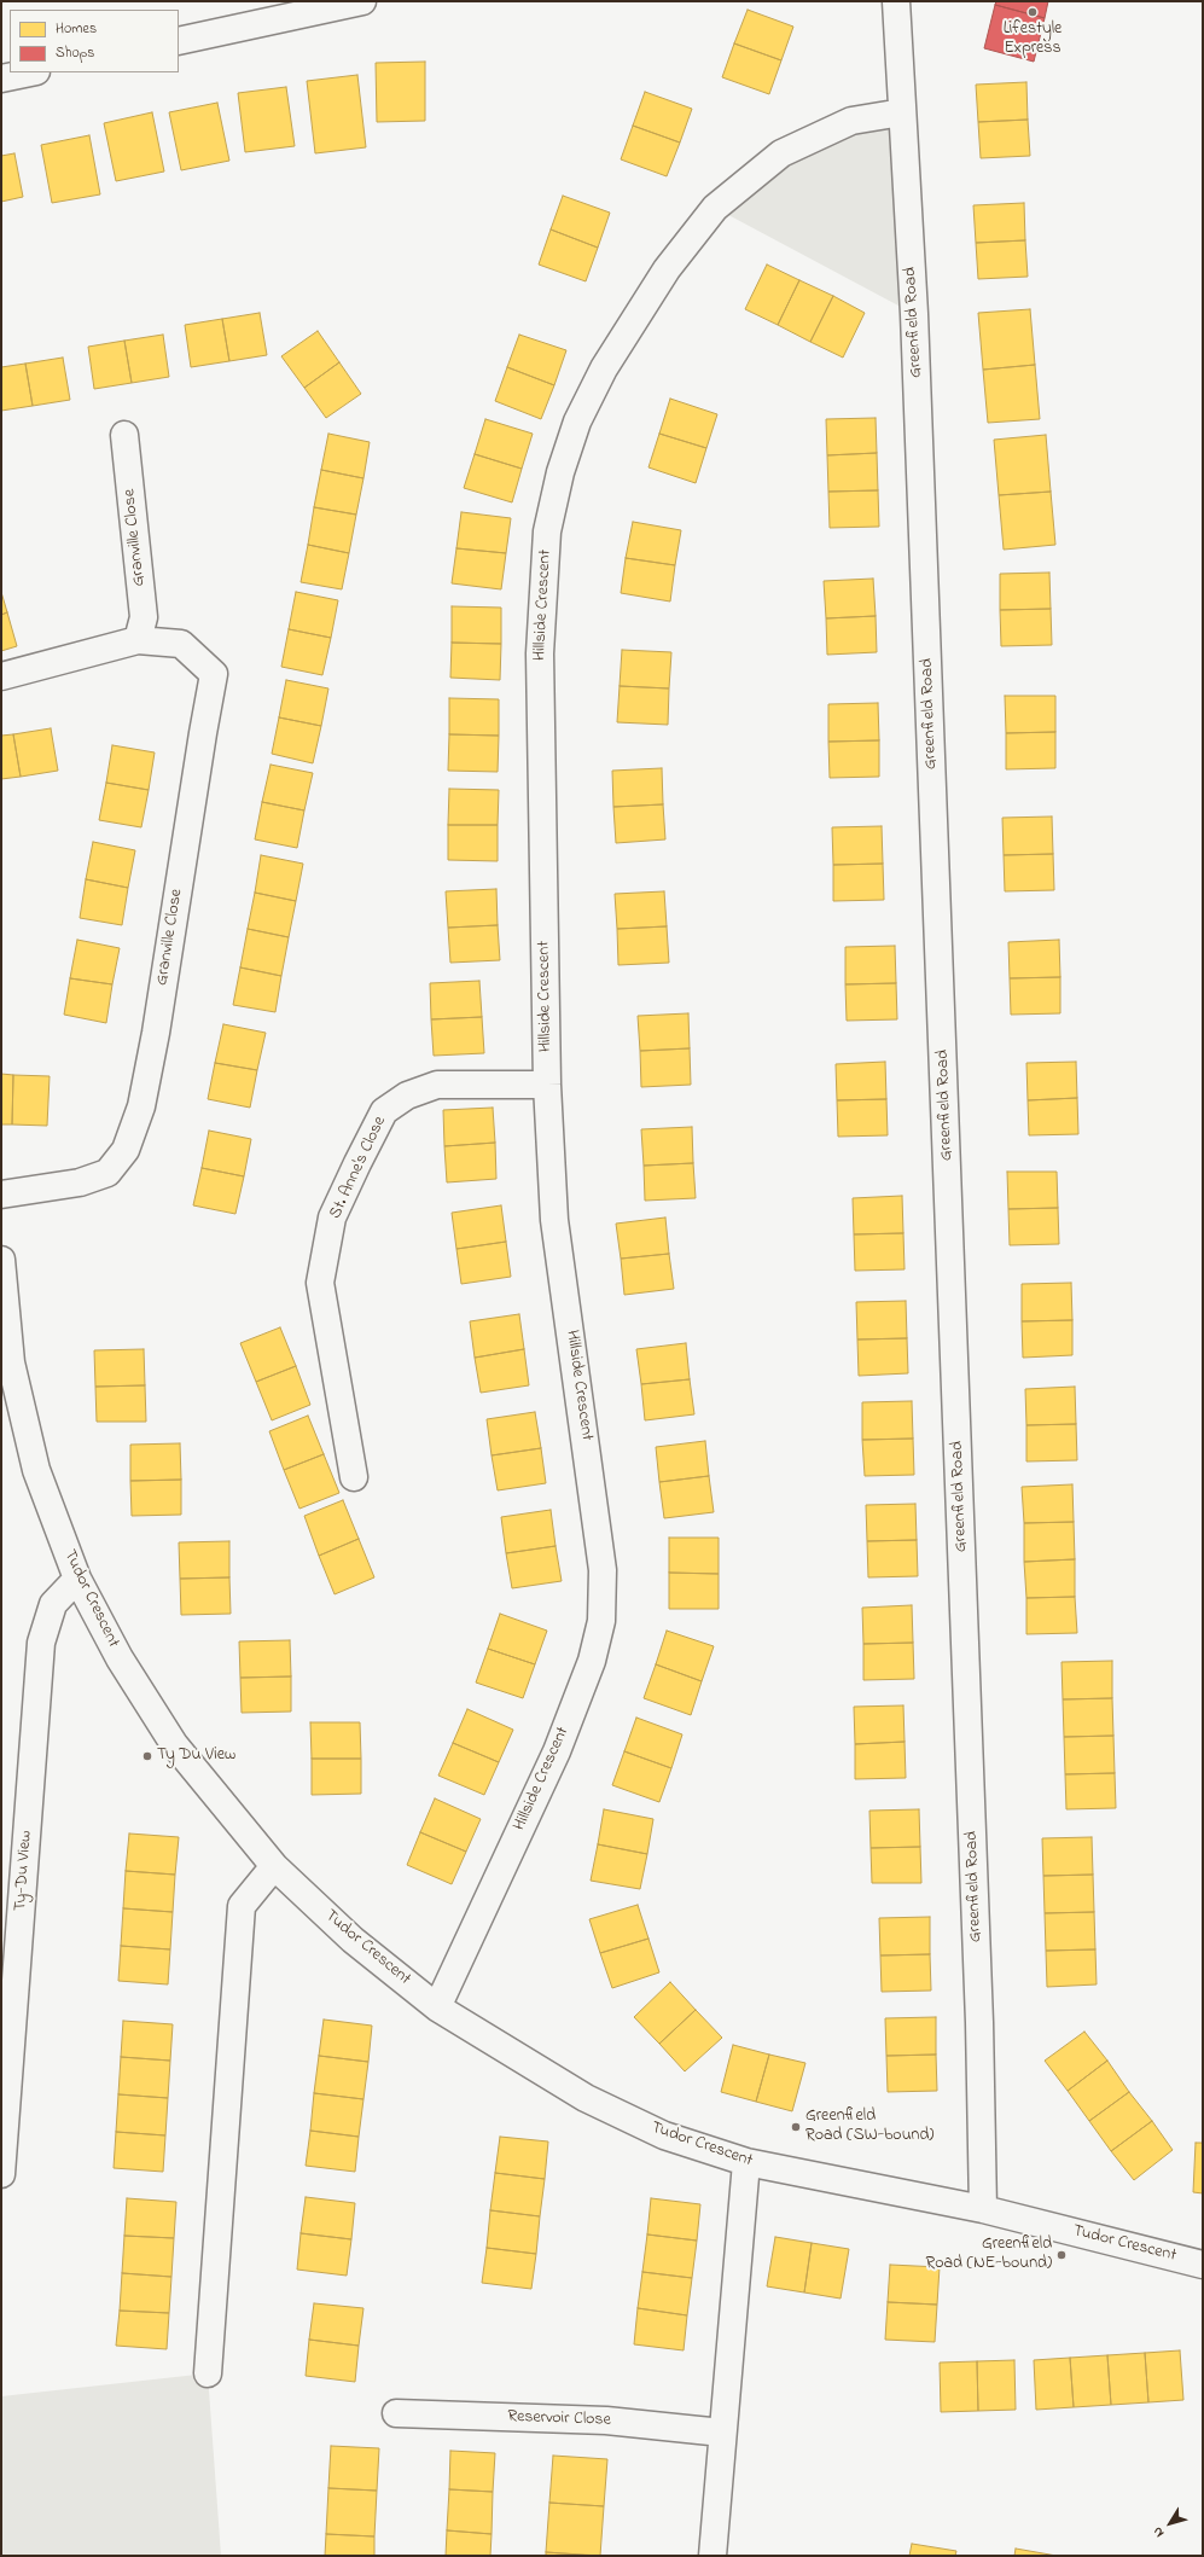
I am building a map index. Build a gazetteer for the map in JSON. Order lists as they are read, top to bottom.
{
  "streets": {
    "street": [
      "Greenfield Road",
      "Granville Close",
      "Hillside Crescent",
      "St. Anne's Close",
      "Tudor Crescent",
      "Ty-Du View",
      "Reservoir Close"
    ]
  },
  "crossings": [
    ["Greenfield Road", "Hillside Crescent"],
    ["Greenfield Road", "Tudor Crescent"],
    ["Hillside Crescent", "St. Anne's Close"],
    ["Hillside Crescent", "Tudor Crescent"],
    ["Tudor Crescent", "Ty-Du View"]
  ],
  "places": [
    "Lifestyle Express",
    "Ty Du View",
    "Greenfield Road (SW-bound)",
    "Greenfield Road (NE-bound)"
  ],
  "legend": ["Homes", "Shops"],
  "north": "bottom left"
}
